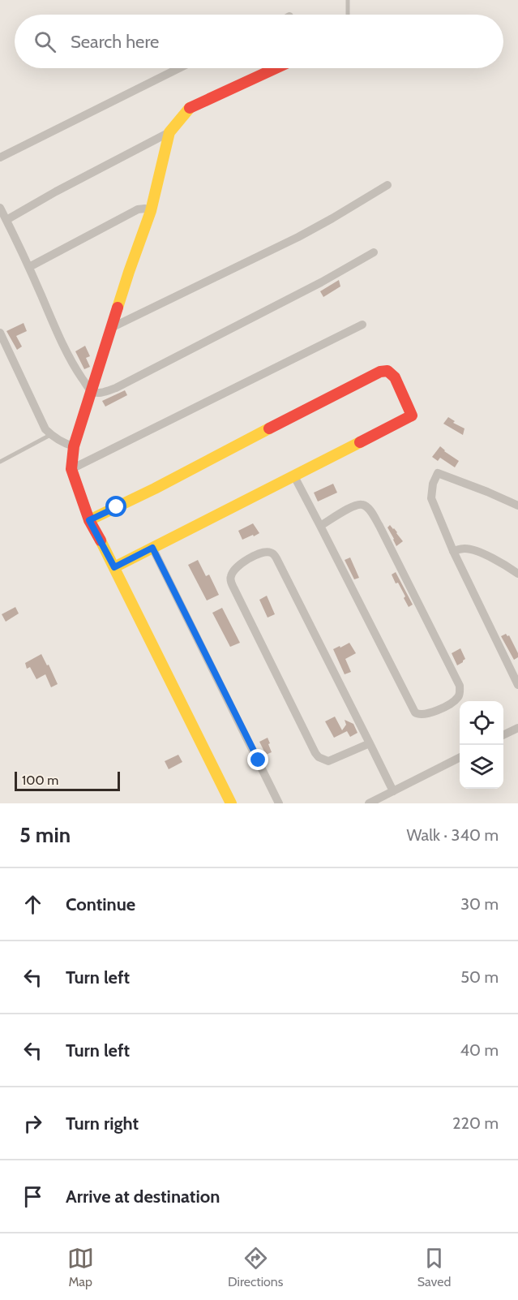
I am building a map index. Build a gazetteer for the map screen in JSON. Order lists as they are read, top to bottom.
{
  "scale_bar": "100 m",
  "page": {
    "search": "Search here",
    "scale": "100 m",
    "heading": ["5 min", "Walk · 340 m"],
    "list": [
      ["Continue", "30 m"],
      ["Turn left", "50 m"],
      ["Turn left", "40 m"],
      ["Turn right", "220 m"],
      "Arrive at destination"
    ],
    "nav": ["Map", "Directions", "Saved"]
  }
}
